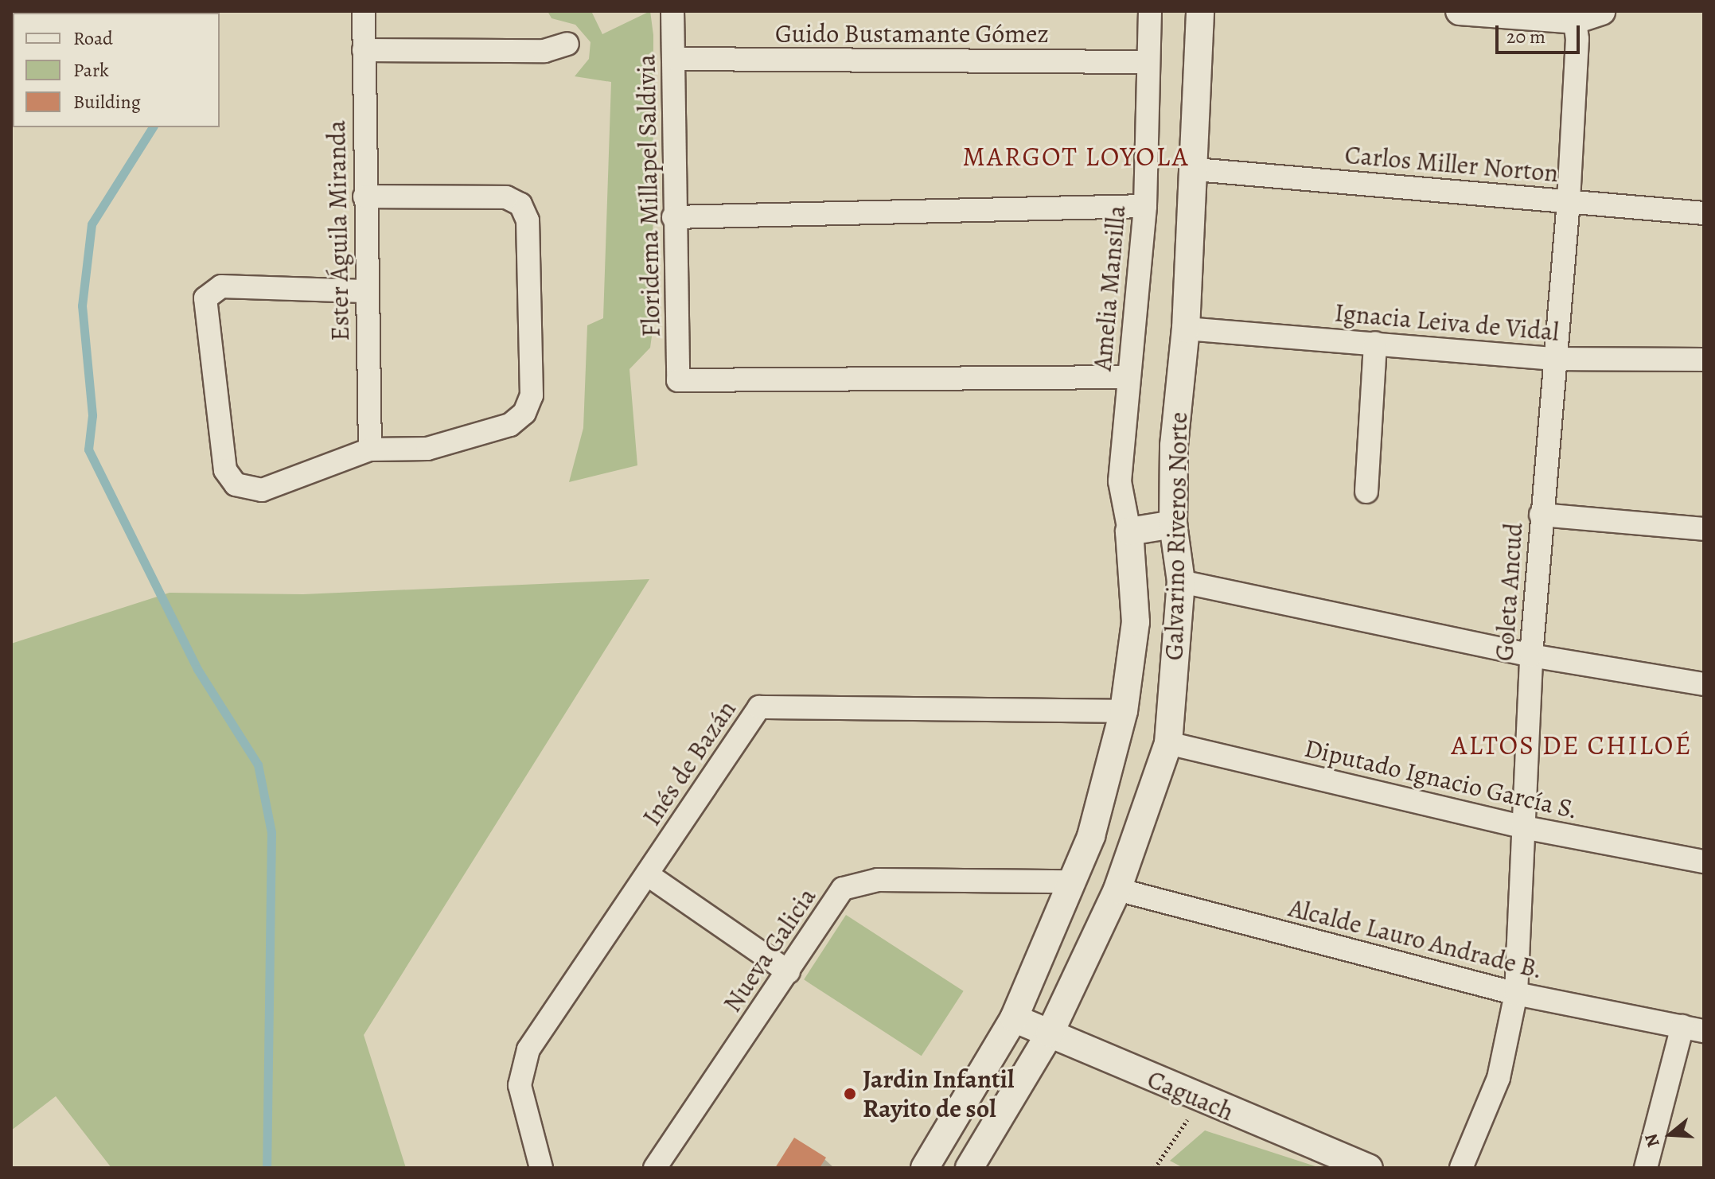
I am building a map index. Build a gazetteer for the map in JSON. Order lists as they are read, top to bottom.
{
  "streets": {
    "street": [
      "Guido Bustamante Gómez",
      "Carlos Miller Norton",
      "Floridema Millapel Saldivia",
      "Ester Águila Miranda",
      "Amelia Mansilla",
      "Ignacia Leiva de Vidal",
      "Galvarino Riveros Norte",
      "Goleta Ancud",
      "Inés de Bazán",
      "Diputado Ignacio García S.",
      "Alcalde Lauro Andrade B.",
      "Nueva Galicia",
      "Caguach"
    ]
  },
  "crossings": [
    ["Guido Bustamante Gómez", "Floridema Millapel Saldivia"],
    ["Guido Bustamante Gómez", "Amelia Mansilla"],
    ["Carlos Miller Norton", "Galvarino Riveros Norte"],
    ["Carlos Miller Norton", "Goleta Ancud"],
    ["Floridema Millapel Saldivia", "Amelia Mansilla"],
    ["Ignacia Leiva de Vidal", "Galvarino Riveros Norte"],
    ["Ignacia Leiva de Vidal", "Goleta Ancud"],
    ["Galvarino Riveros Norte", "Diputado Ignacio García S."],
    ["Galvarino Riveros Norte", "Alcalde Lauro Andrade B."],
    ["Galvarino Riveros Norte", "Caguach"],
    ["Goleta Ancud", "Diputado Ignacio García S."],
    ["Goleta Ancud", "Alcalde Lauro Andrade B."]
  ],
  "districts": ["MARGOT LOYOLA", "ALTOS DE CHILOÉ"],
  "places": ["Jardin Infantil Rayito de sol"],
  "legend": ["Road", "Park", "Building"],
  "scale_bar": "20 m",
  "north": "left"
}
